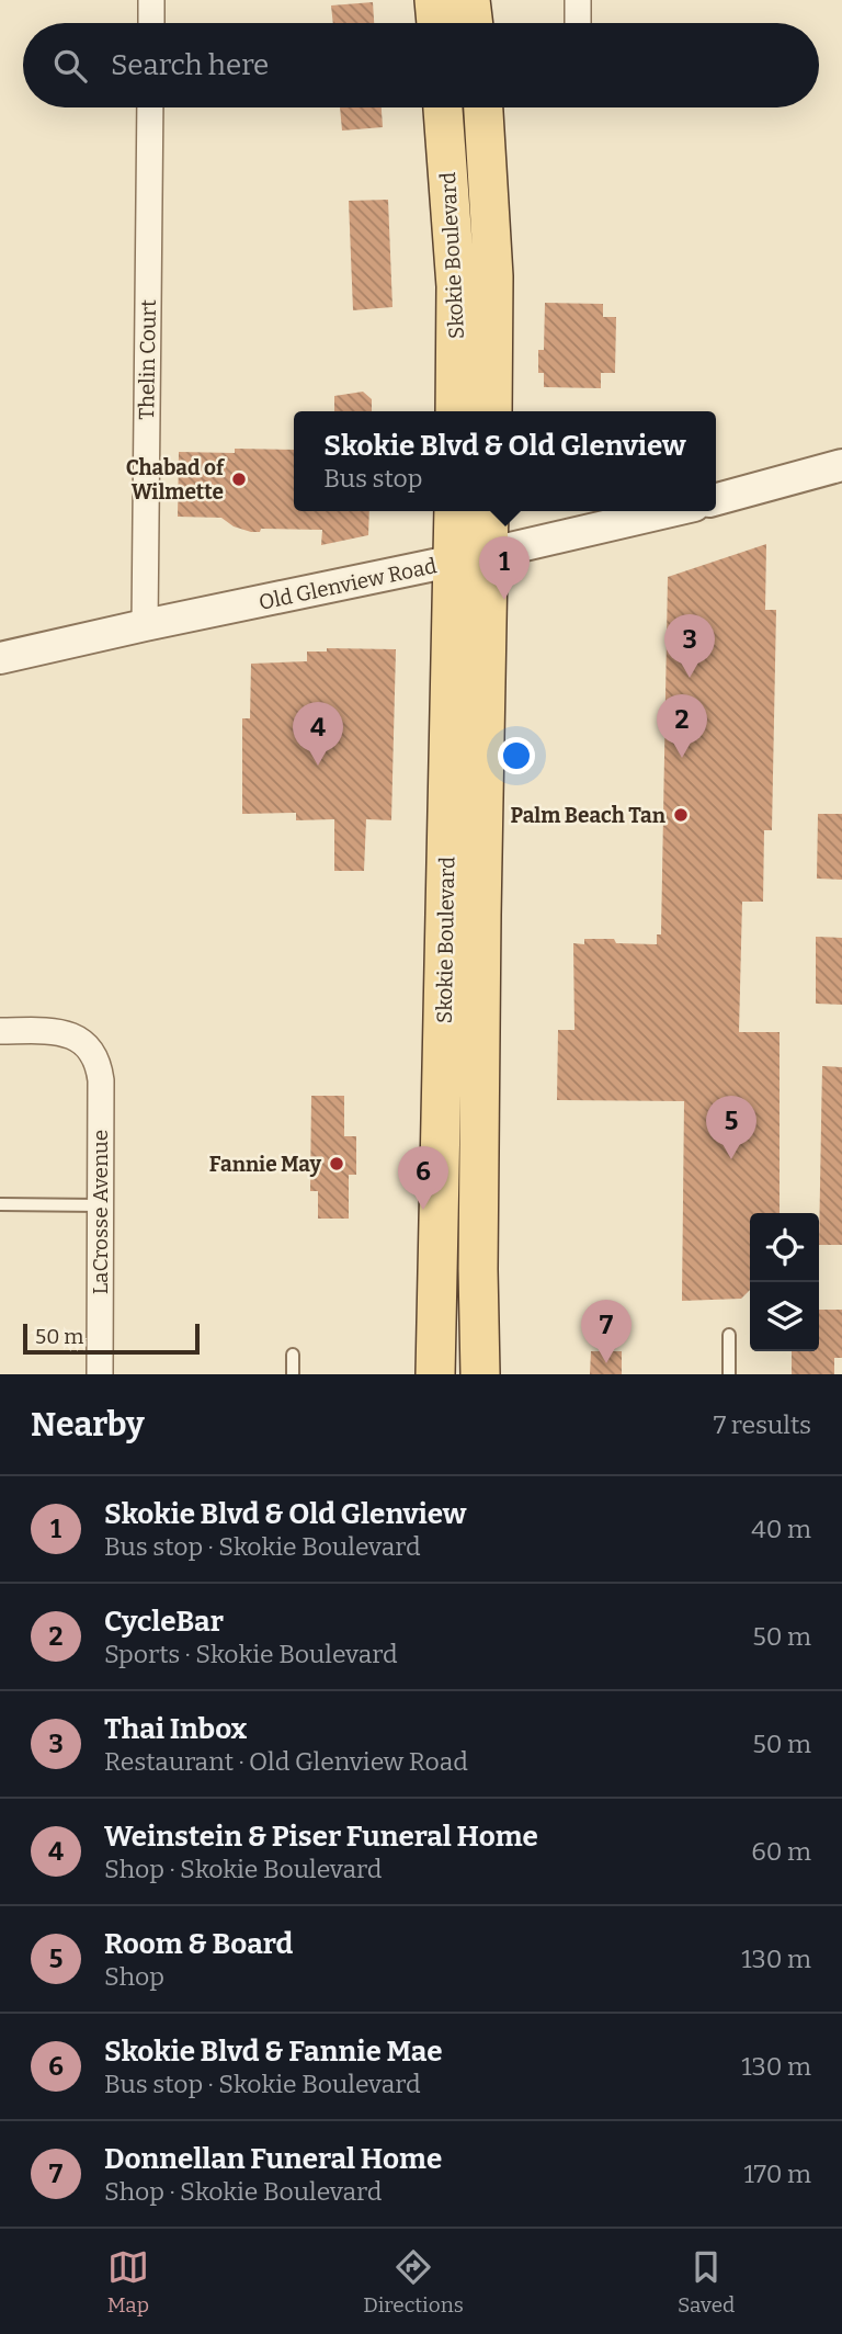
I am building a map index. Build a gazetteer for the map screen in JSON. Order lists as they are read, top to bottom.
{
  "streets": {
    "main road": ["Skokie Boulevard"],
    "street": ["Thelin Court", "Old Glenview Road", "LaCrosse Avenue"]
  },
  "crossings": [
    ["Skokie Boulevard", "Old Glenview Road"],
    ["Thelin Court", "Old Glenview Road"]
  ],
  "places": ["Chabad of Wilmette", "Palm Beach Tan", "Fannie May"],
  "scale_bar": "50 m",
  "page": {
    "search": "Search here",
    "popup": ["Skokie Blvd & Old Glenview", "Bus stop"],
    "pins": [
      "1",
      "3",
      "2",
      "4",
      "5",
      "6",
      "7"
    ],
    "scale": "50 m",
    "heading": ["Nearby", "7 results"],
    "list": [
      {
        "mark": "1",
        "name": "Skokie Blvd & Old Glenview",
        "note": "Bus stop · Skokie Boulevard",
        "value": "40 m"
      },
      {
        "mark": "2",
        "name": "CycleBar",
        "note": "Sports · Skokie Boulevard",
        "value": "50 m"
      },
      {
        "mark": "3",
        "name": "Thai Inbox",
        "note": "Restaurant · Old Glenview Road",
        "value": "50 m"
      },
      {
        "mark": "4",
        "name": "Weinstein & Piser Funeral Home",
        "note": "Shop · Skokie Boulevard",
        "value": "60 m"
      },
      {
        "mark": "5",
        "name": "Room & Board",
        "note": "Shop",
        "value": "130 m"
      },
      {
        "mark": "6",
        "name": "Skokie Blvd & Fannie Mae",
        "note": "Bus stop · Skokie Boulevard",
        "value": "130 m"
      },
      {
        "mark": "7",
        "name": "Donnellan Funeral Home",
        "note": "Shop · Skokie Boulevard",
        "value": "170 m"
      }
    ],
    "nav": ["Map", "Directions", "Saved"]
  }
}
